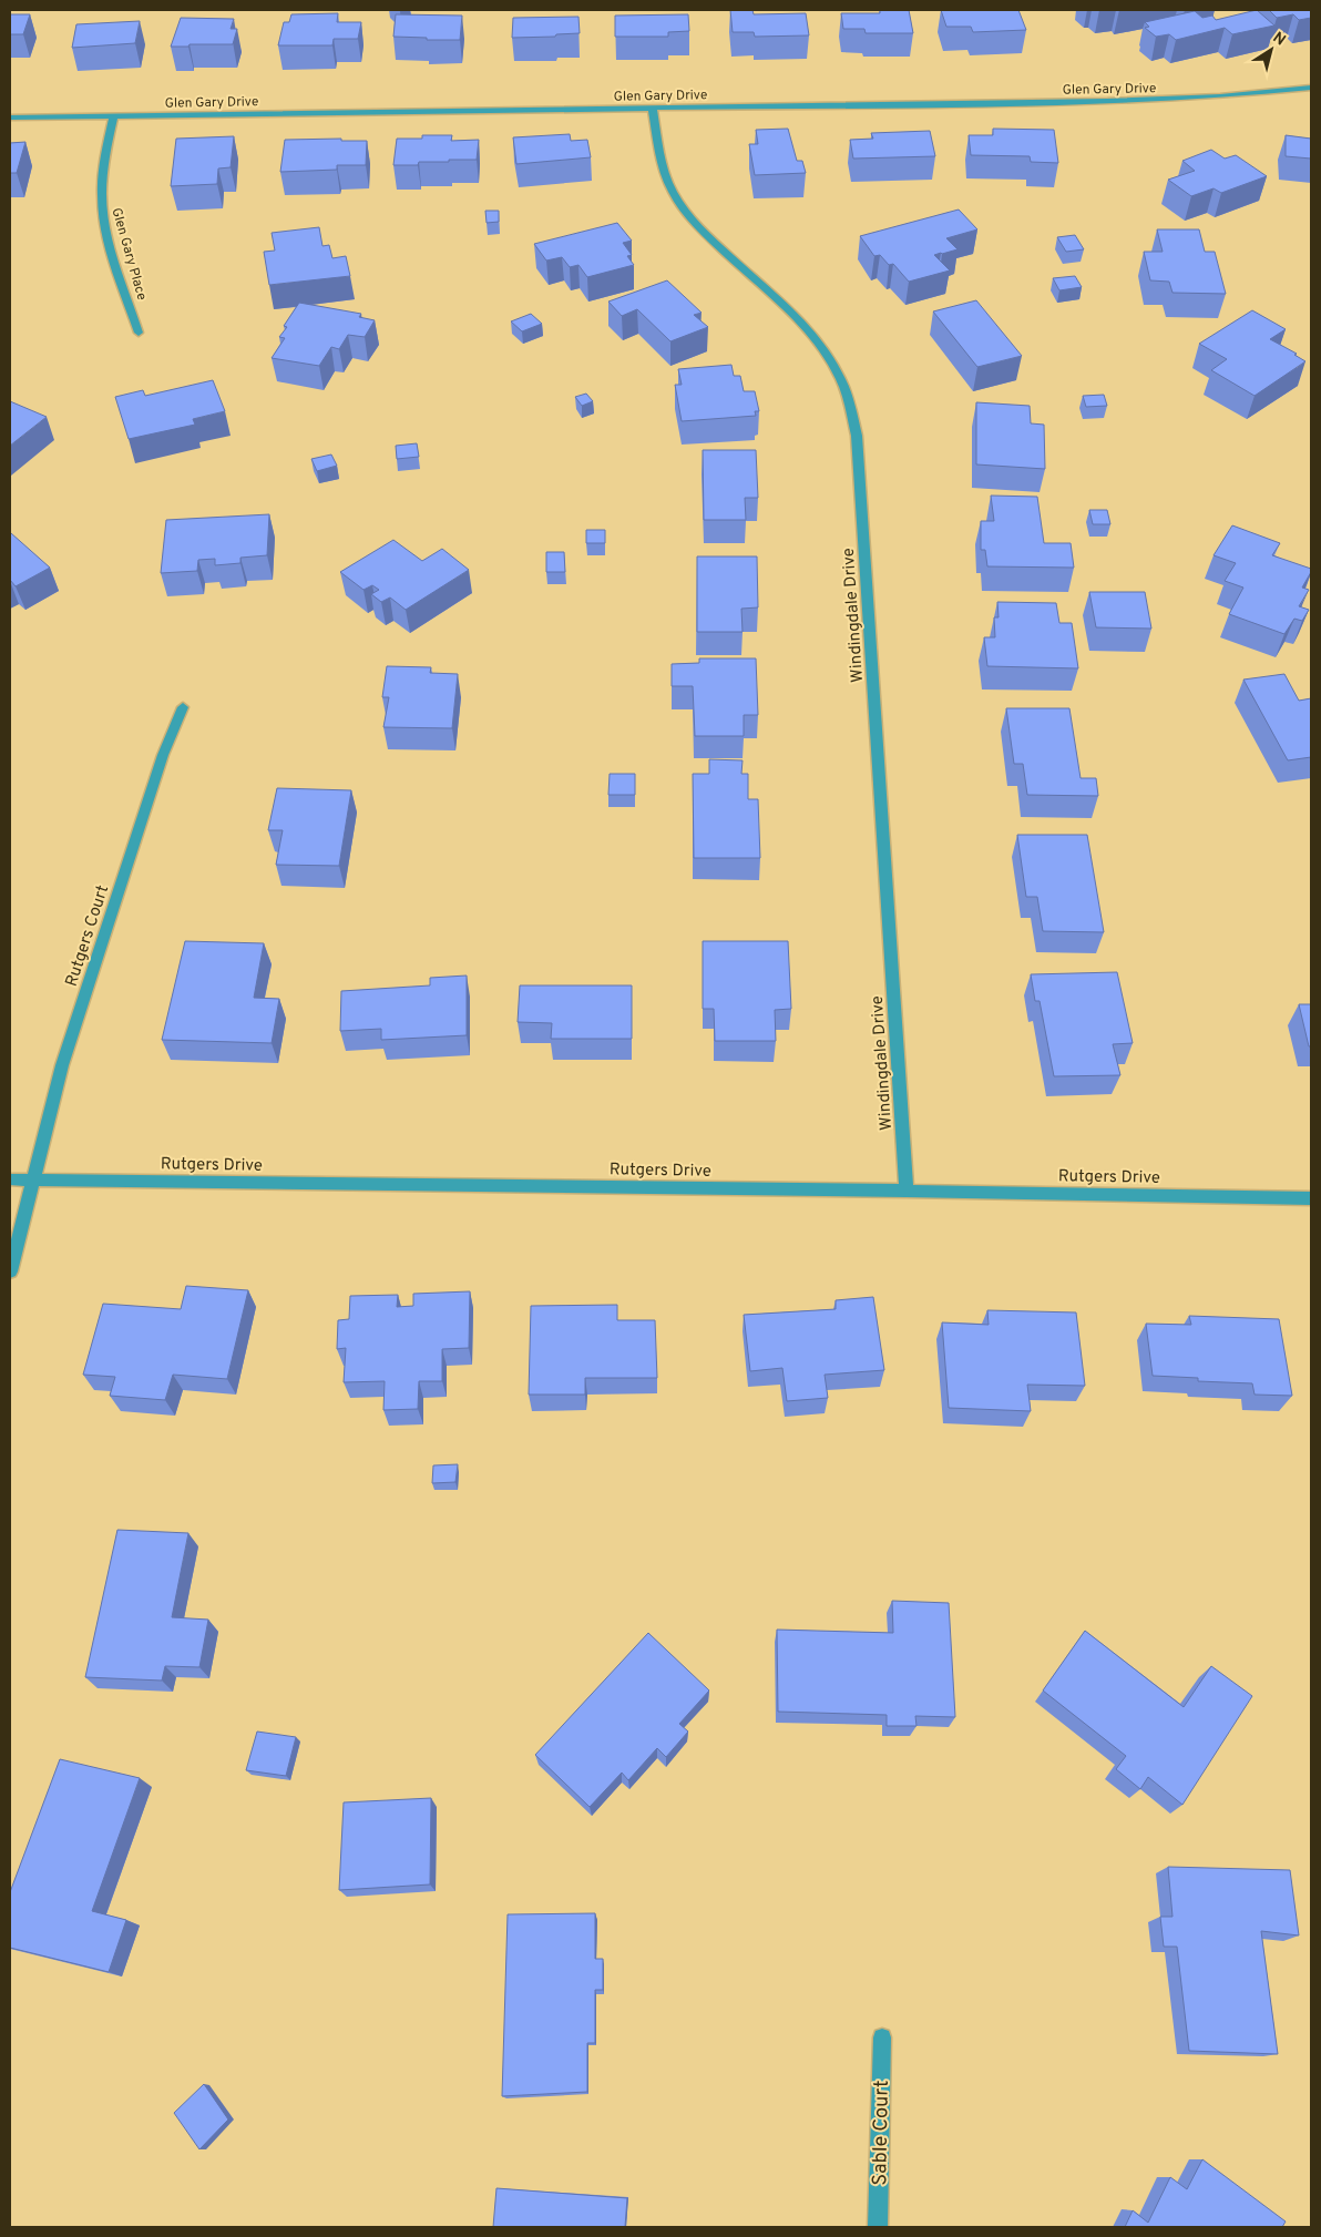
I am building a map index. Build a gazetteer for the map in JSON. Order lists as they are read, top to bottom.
{
  "streets": {
    "street": [
      "Glen Gary Drive",
      "Glen Gary Place",
      "Windingdale Drive",
      "Rutgers Court",
      "Rutgers Drive",
      "Sable Court"
    ]
  },
  "crossings": [
    ["Glen Gary Drive", "Glen Gary Place"],
    ["Glen Gary Drive", "Windingdale Drive"],
    ["Windingdale Drive", "Rutgers Drive"],
    ["Rutgers Court", "Rutgers Drive"]
  ],
  "north": "top right"
}
